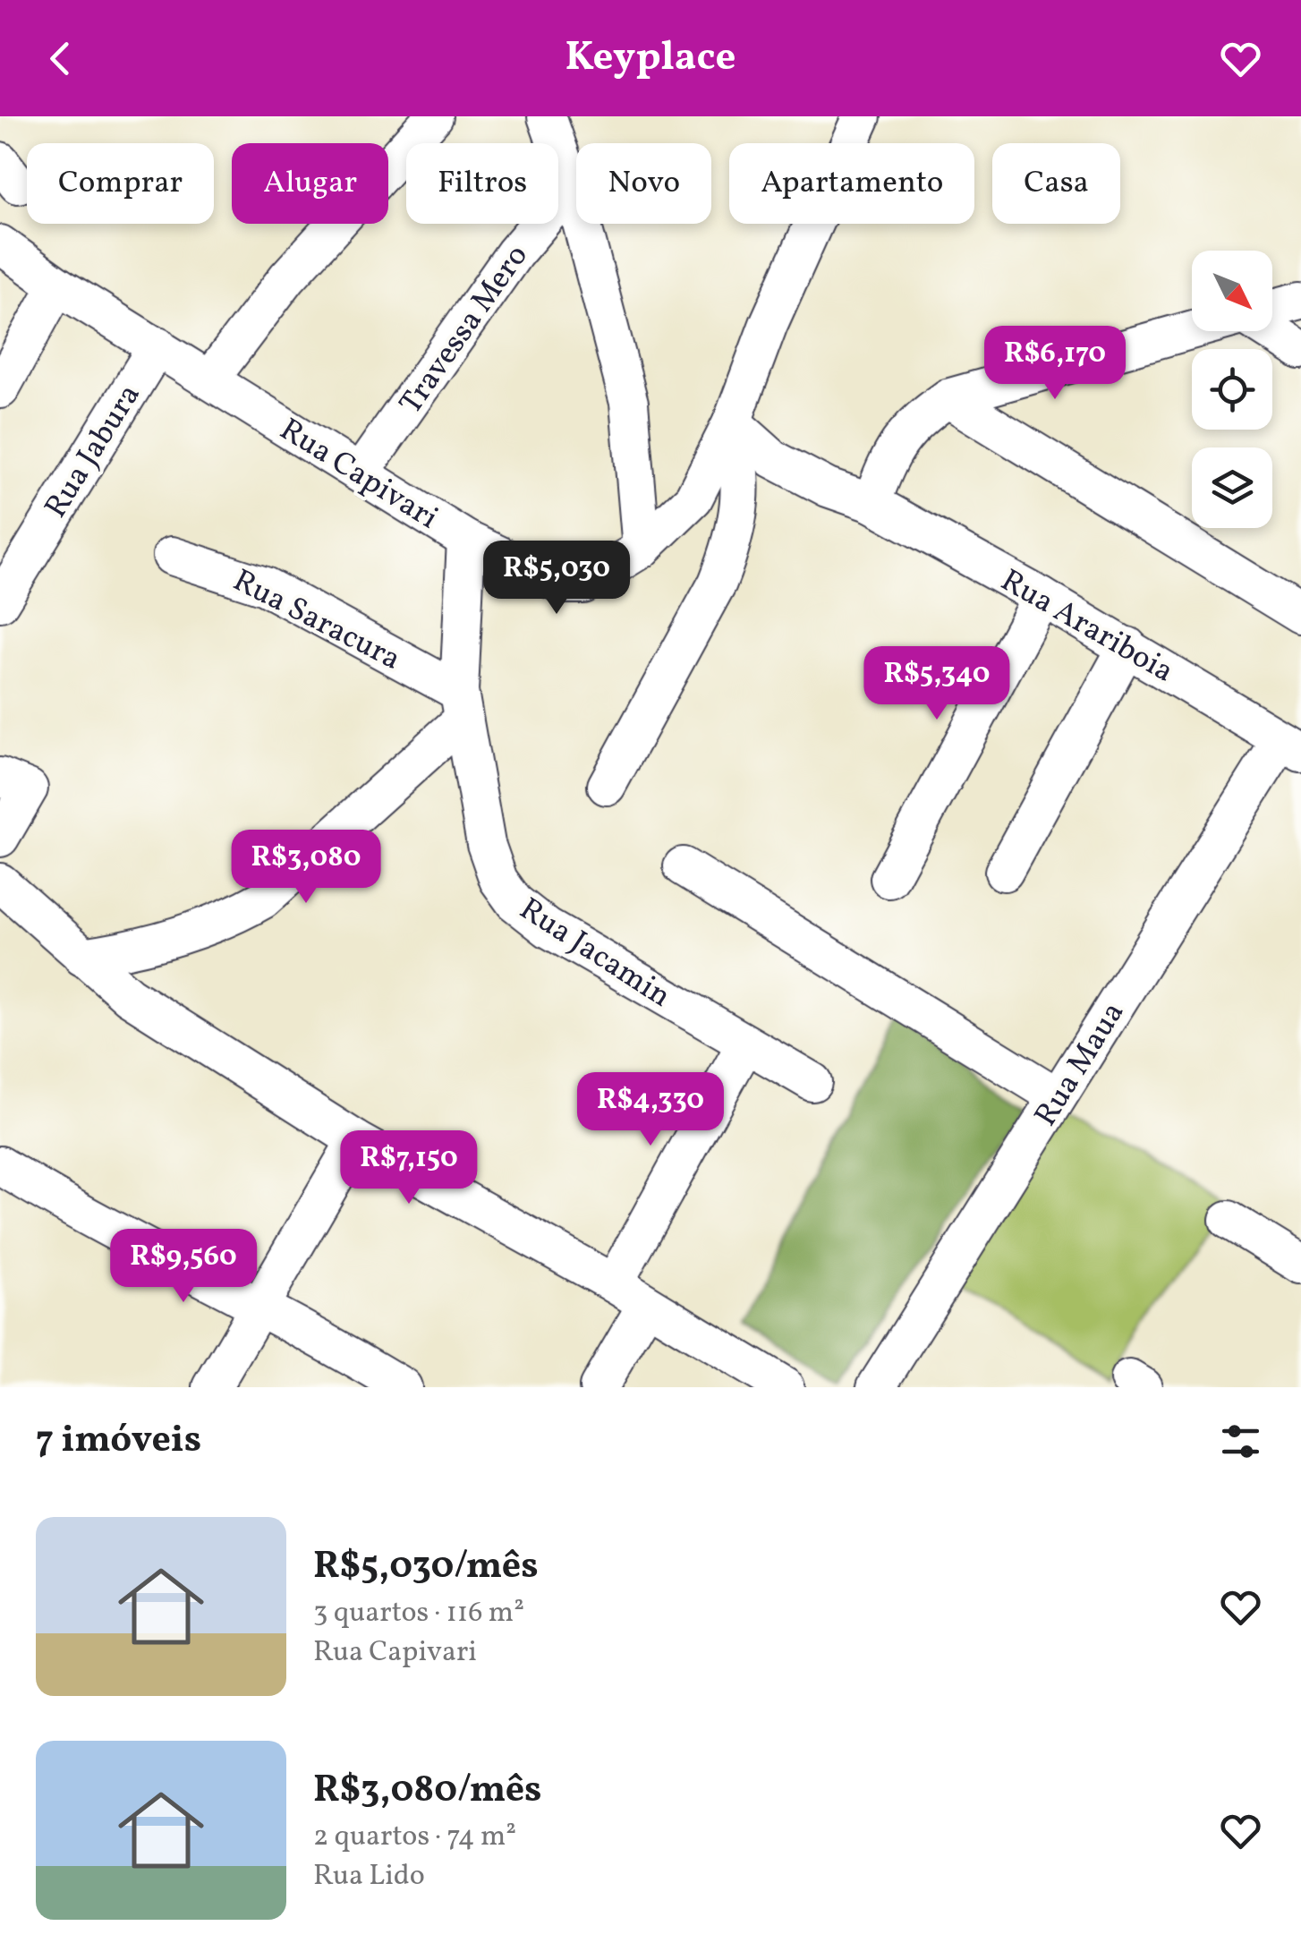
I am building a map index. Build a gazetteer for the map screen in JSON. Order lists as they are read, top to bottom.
{
  "streets": {
    "street": [
      "Travessa Mero",
      "Rua Jabura",
      "Rua Capivari",
      "Rua Saracura",
      "Rua Arariboia",
      "Rua Jacamin",
      "Rua Maua"
    ]
  },
  "crossings": [
    ["Travessa Mero", "Rua Capivari"],
    ["Rua Jabura", "Rua Capivari"],
    ["Rua Capivari", "Rua Arariboia"],
    ["Rua Capivari", "Rua Jacamin"],
    ["Rua Saracura", "Rua Jacamin"],
    ["Rua Arariboia", "Rua Maua"]
  ],
  "north": "bottom right",
  "page": {
    "header": "Keyplace",
    "chip": [
      "Comprar",
      "Alugar",
      "Filtros",
      "Novo",
      "Apartamento",
      "Casa"
    ],
    "price": [
      "R$6,170",
      "R$5,030",
      "R$5,340",
      "R$3,080",
      "R$4,330",
      "R$7,150",
      "R$9,560"
    ],
    "heading": "7 imóveis",
    "list": [
      {
        "name": "R$5,030/mês",
        "note": "3 quartos · 116 m² · Rua Capivari"
      },
      {
        "name": "R$3,080/mês",
        "note": "2 quartos · 74 m² · Rua Lido"
      }
    ]
  }
}
